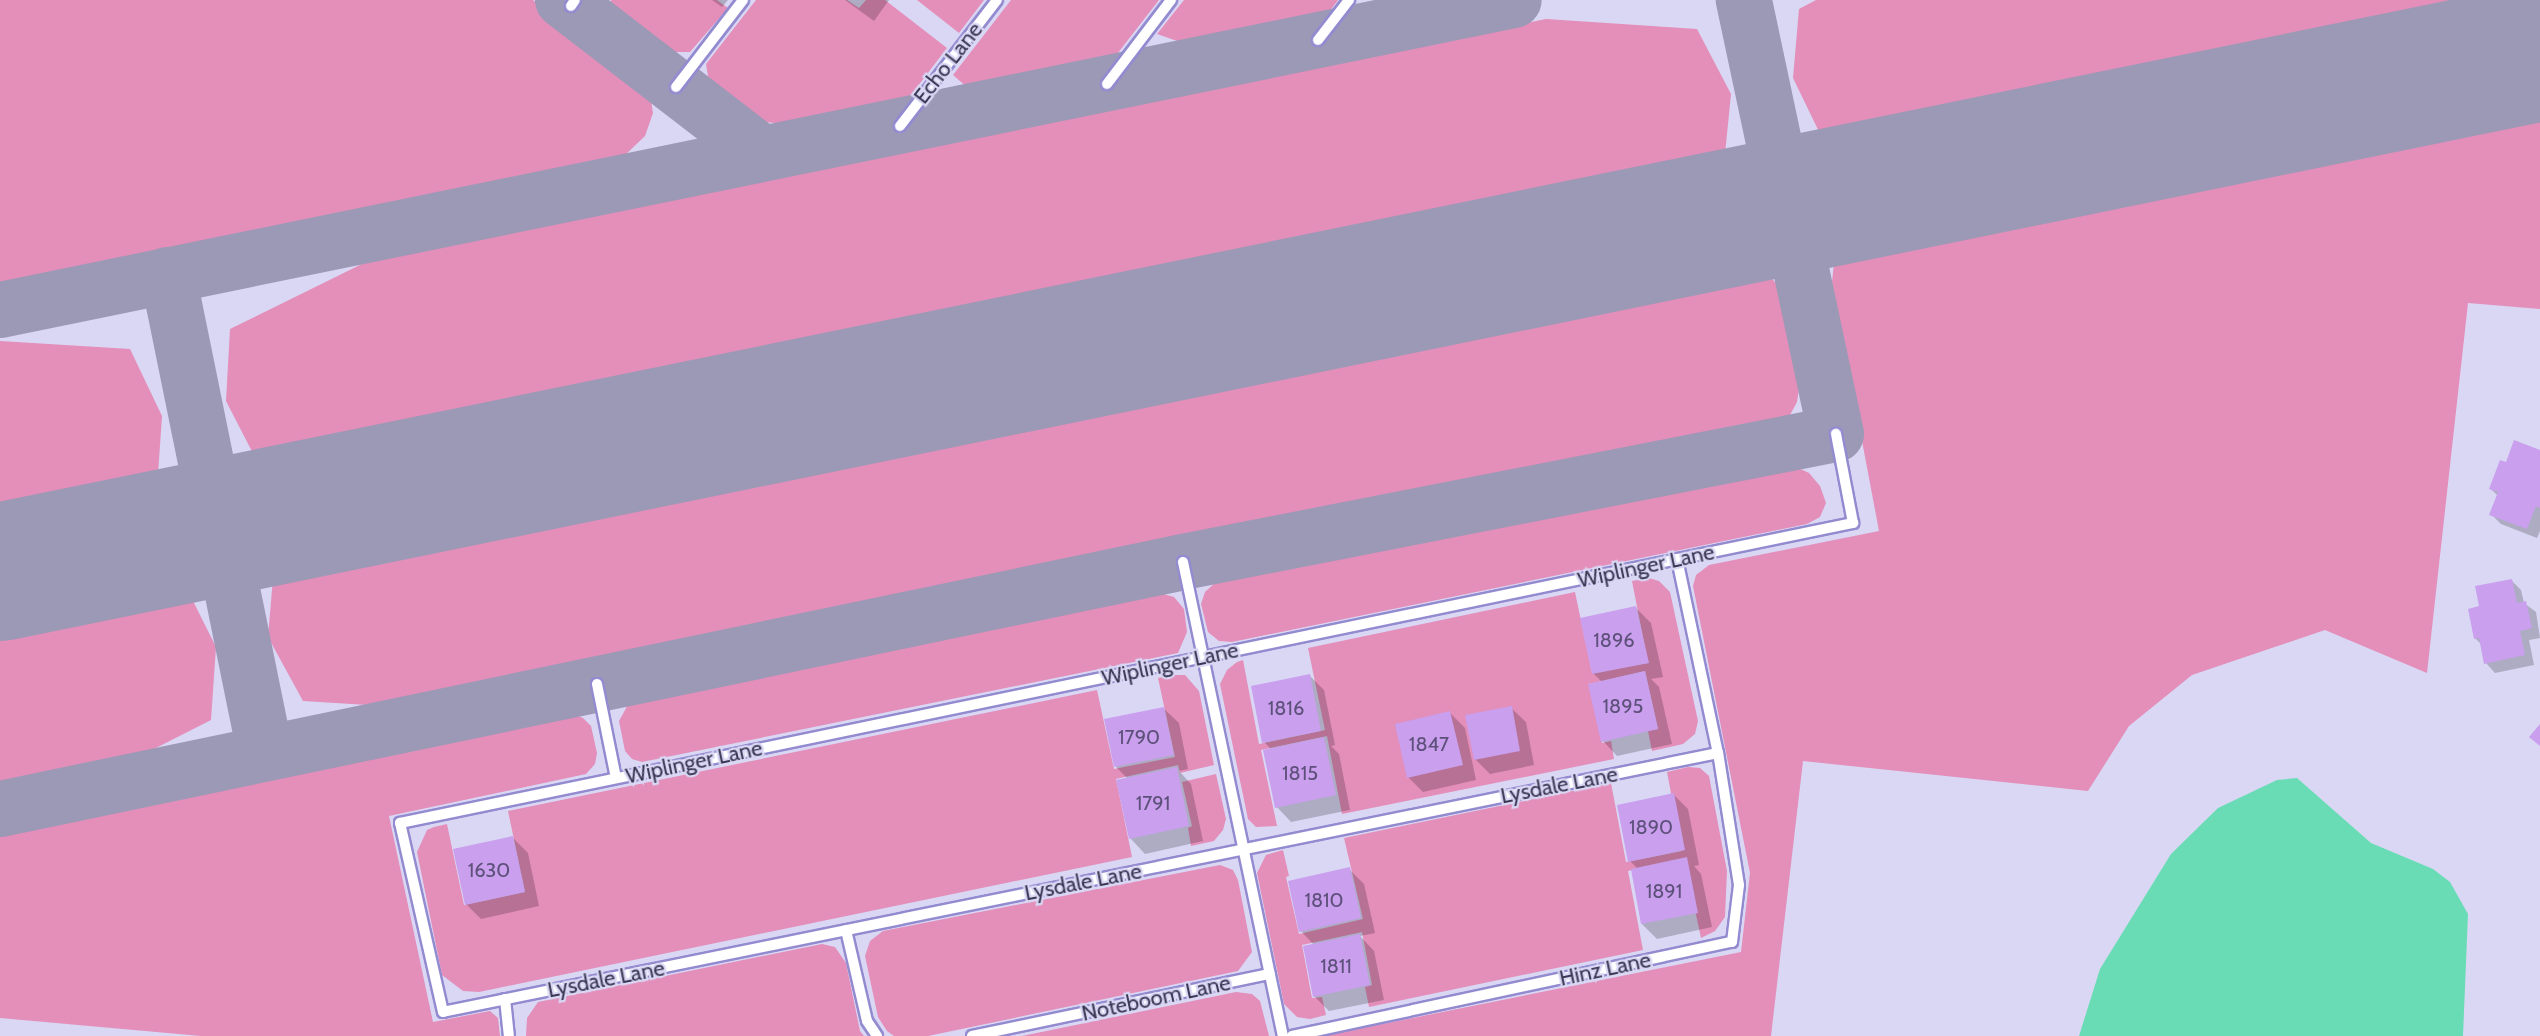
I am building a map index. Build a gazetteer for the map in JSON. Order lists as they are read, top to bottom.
{
  "streets": {
    "lane": [
      "Echo Lane",
      "Wiplinger Lane",
      "Lysdale Lane",
      "Hinz Lane",
      "Noteboom Lane"
    ]
  },
  "crossings": [
    ["Wiplinger Lane", "Lysdale Lane"],
    ["Lysdale Lane", "Hinz Lane"]
  ],
  "house_numbers": [
    "1896",
    "1895",
    "1816",
    "1790",
    "1847",
    "1815",
    "1791",
    "1890",
    "1630",
    "1891",
    "1810",
    "1811"
  ]
}
